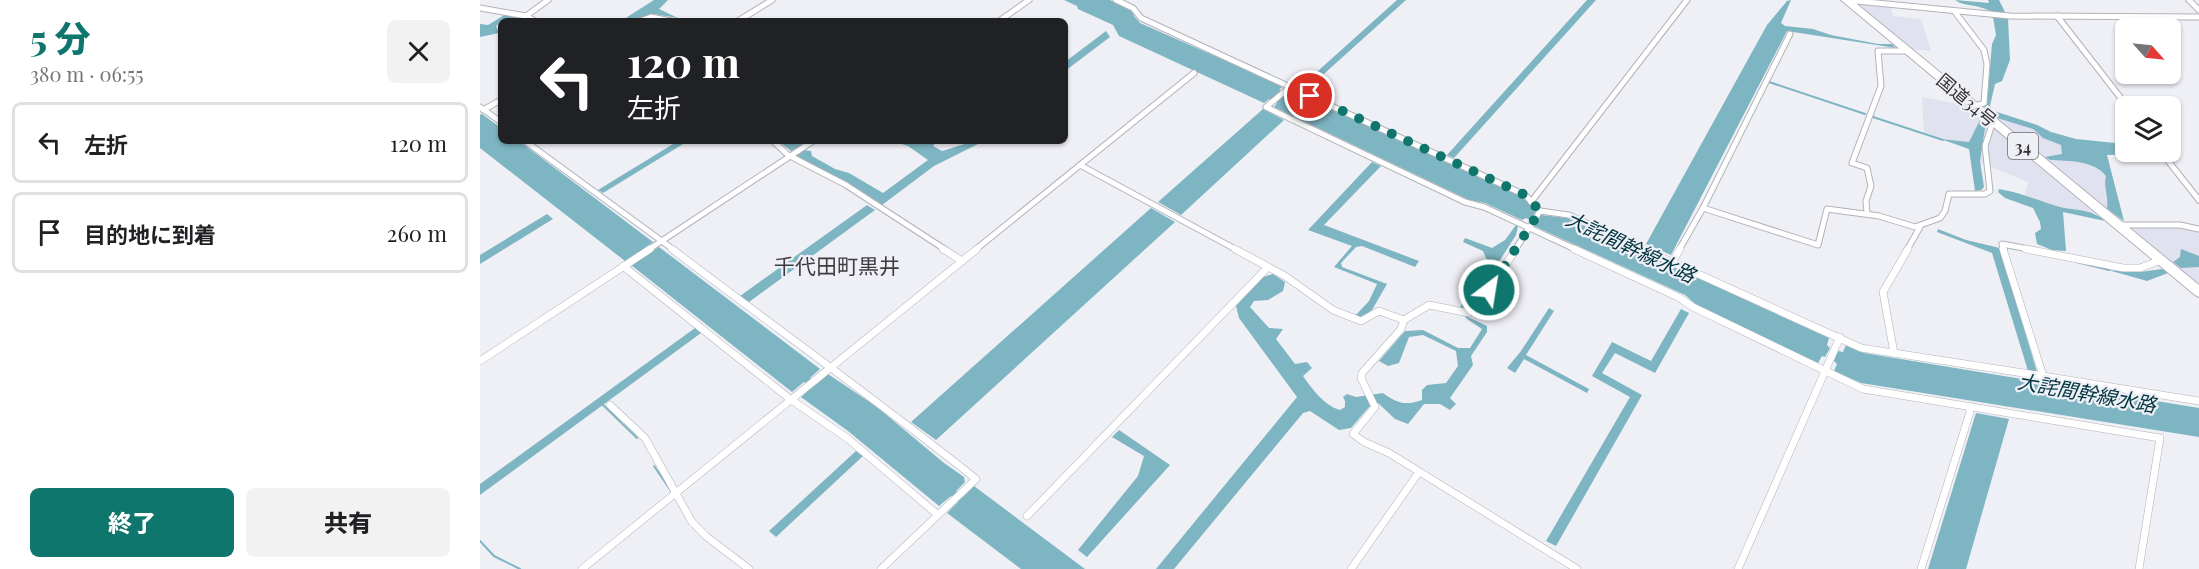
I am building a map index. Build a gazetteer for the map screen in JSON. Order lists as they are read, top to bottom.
{
  "streets": {
    "highway": ["国道34号", "34"]
  },
  "districts": ["千代田町黒井"],
  "water": ["大詫間幹線水路"],
  "north": "bottom right",
  "page": {
    "heading": ["5 分", "380 m · 06:55"],
    "turn": ["120 m", "左折"],
    "list": [
      {
        "name": "左折",
        "value": "120 m"
      },
      {
        "name": "目的地に到着",
        "value": "260 m"
      }
    ],
    "buttons": ["終了", "共有"]
  }
}
